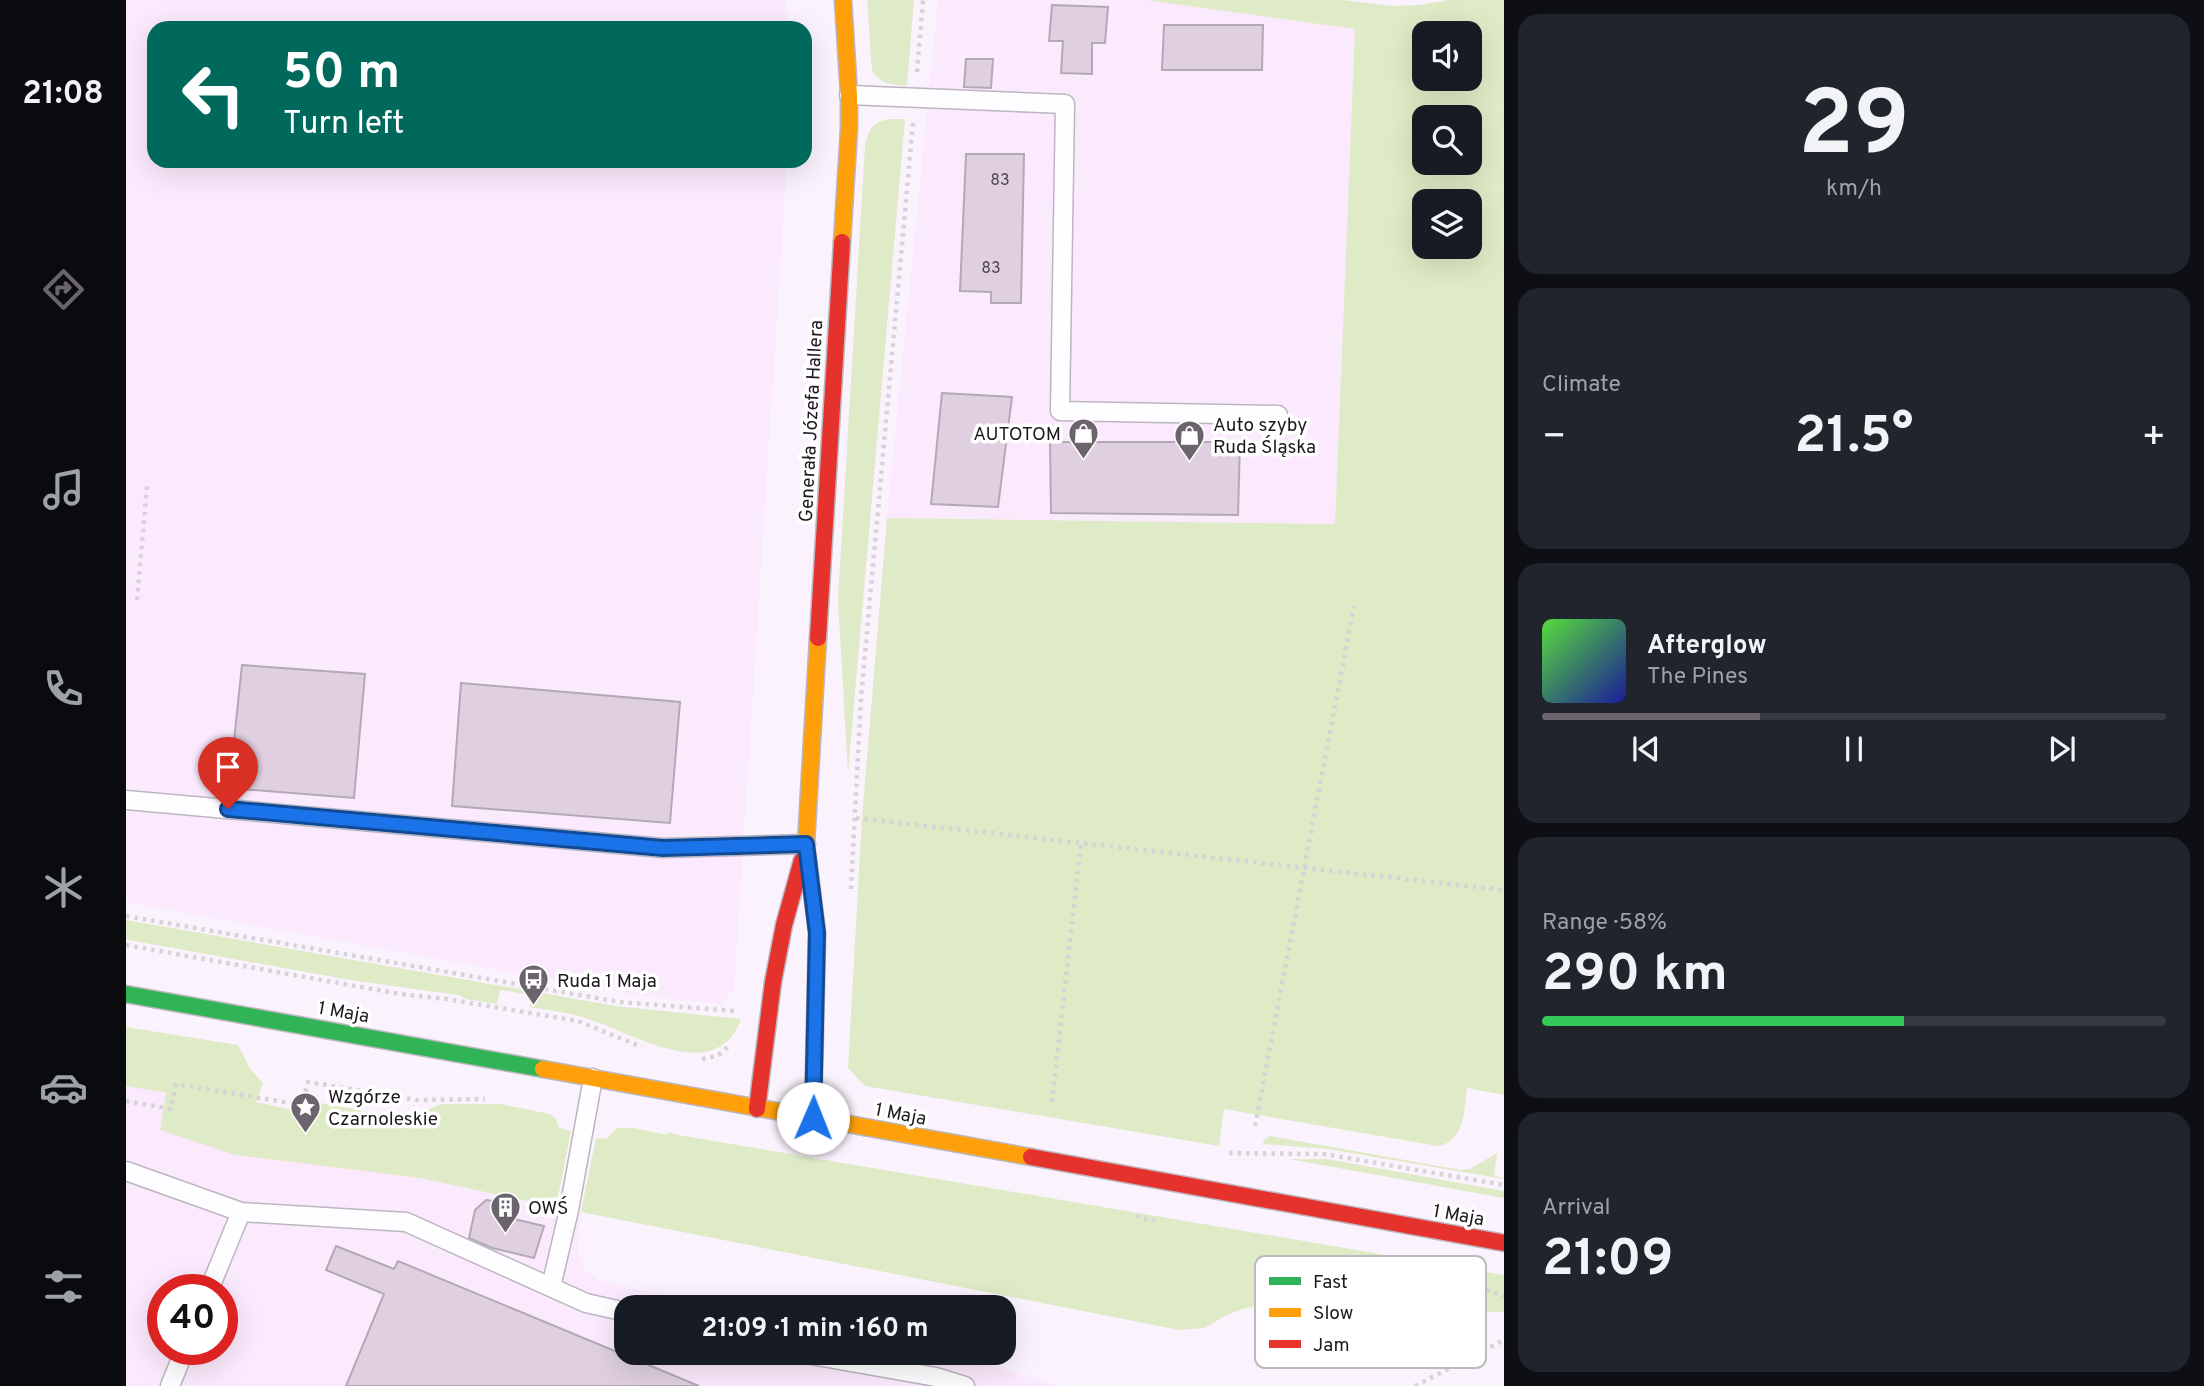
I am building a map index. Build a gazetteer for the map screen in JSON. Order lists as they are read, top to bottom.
{
  "streets": {
    "street": ["Generała Józefa Hallera", "1 Maja"]
  },
  "crossings": [
    ["Generała Józefa Hallera", "1 Maja"]
  ],
  "places": {
    "shop": ["AUTOTOM", "Auto szyby Ruda Śląska"],
    "bus stop": ["Ruda 1 Maja"],
    "place": ["Wzgórze Czarnoleskie"],
    "building": ["OWŚ"]
  },
  "house_numbers": ["83", "83"],
  "legend": ["Fast", "Slow", "Jam"],
  "page": {
    "tabs": "21:08",
    "tile": [
      ["29", "km/h"],
      "Climate",
      ["Range · 58%", "290 km"],
      ["Arrival", "21:09"]
    ],
    "turn": ["50 m", "Turn left"],
    "heat": ["−", "21.5°", "+"],
    "song": ["Afterglow", "The Pines"],
    "limit": "40",
    "trip": "21:09 · 1 min · 160 m"
  }
}
